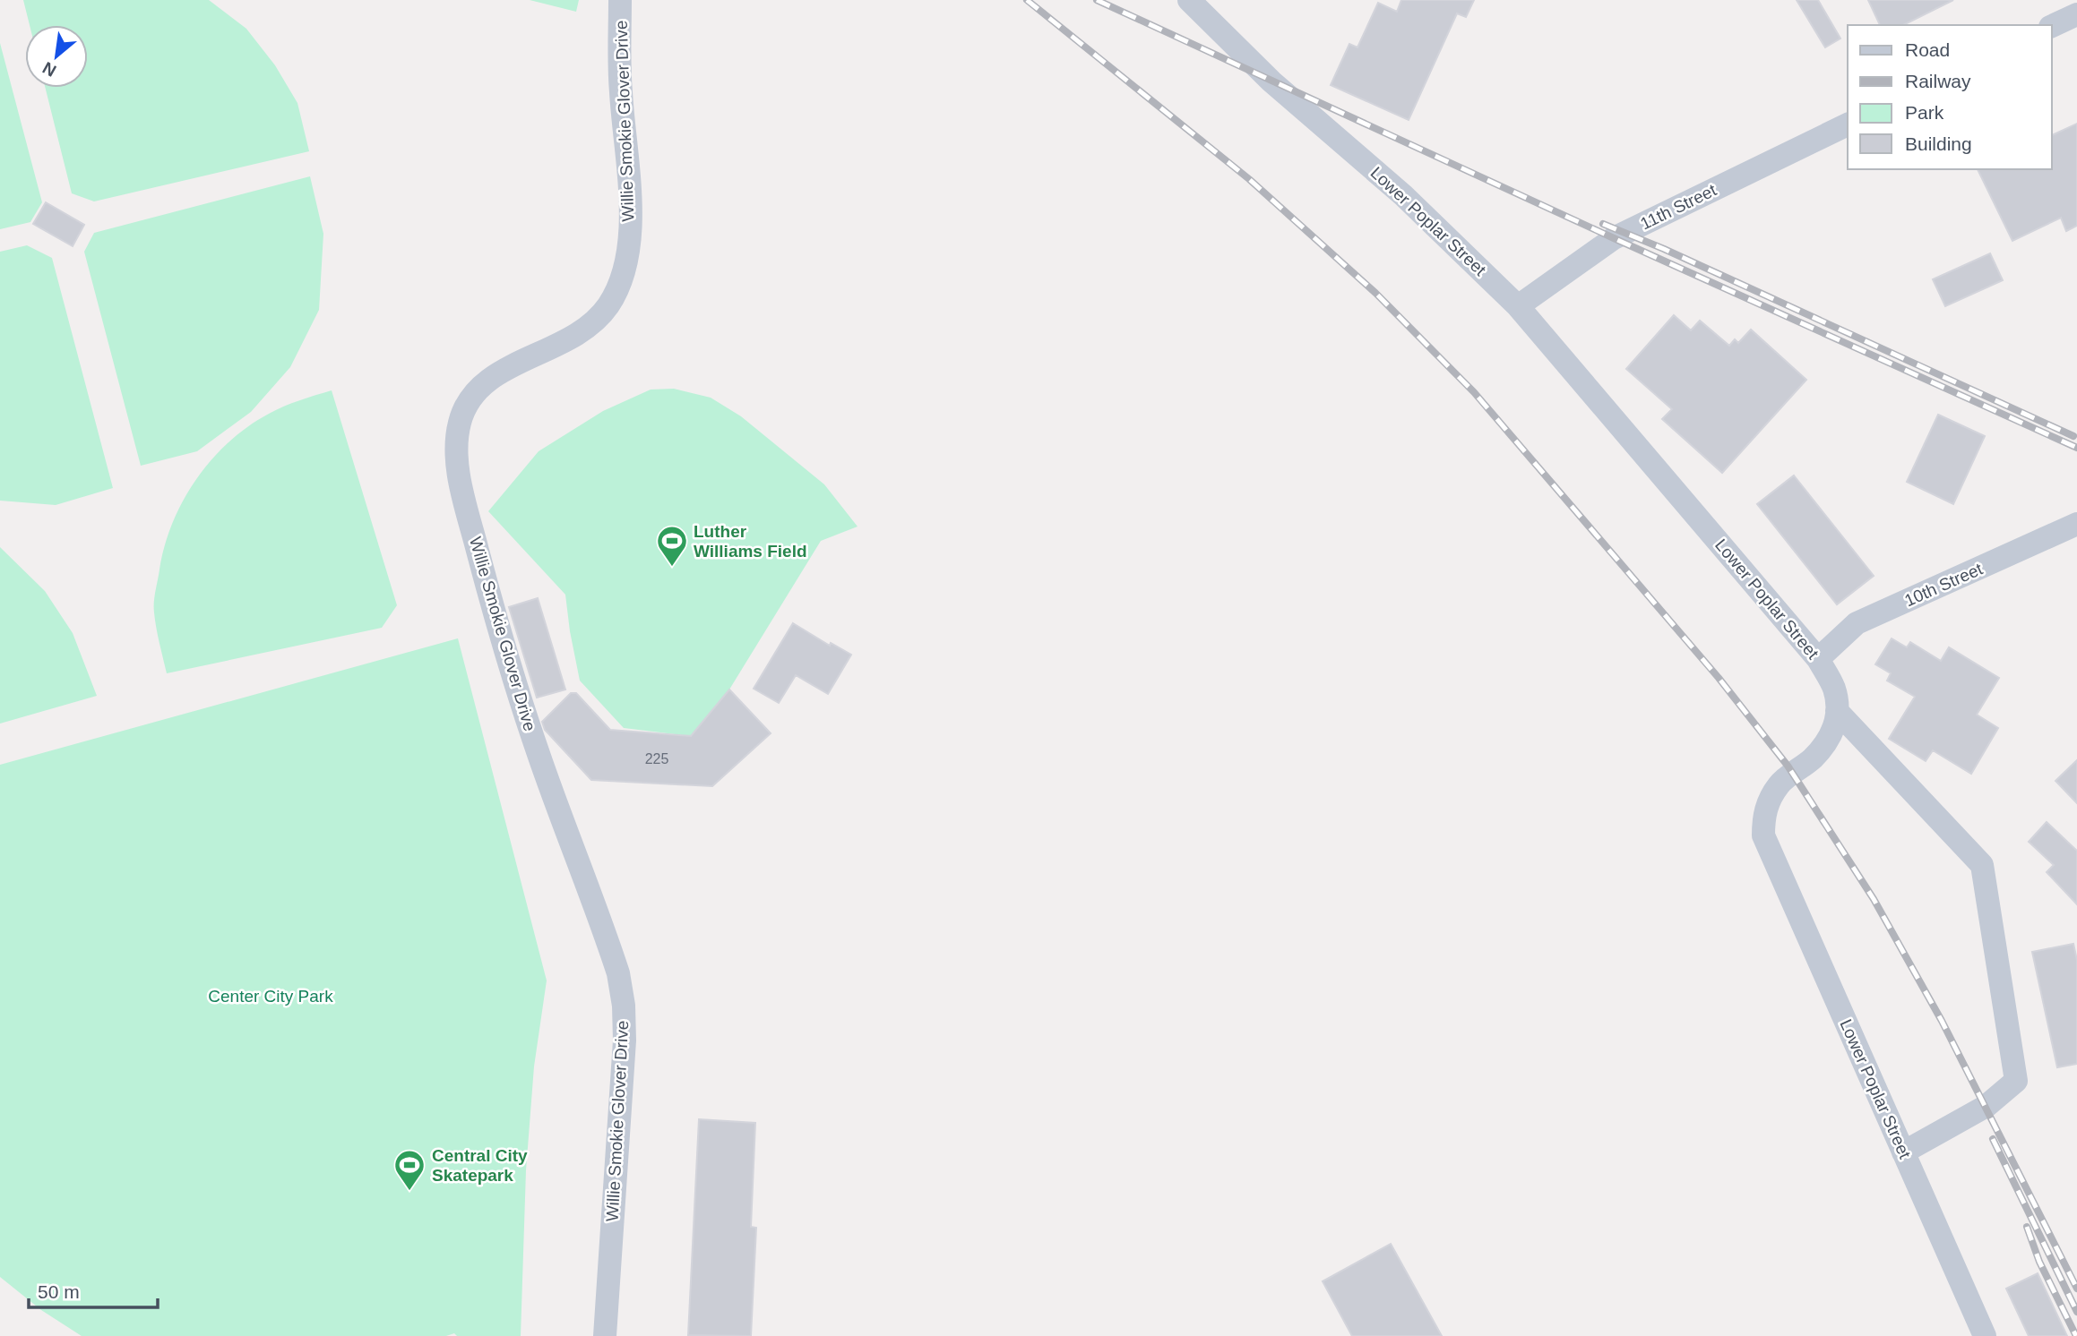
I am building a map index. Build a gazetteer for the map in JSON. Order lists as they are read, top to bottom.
{
  "streets": {
    "street": [
      "Willie Smokie Glover Drive",
      "11th Street",
      "Lower Poplar Street",
      "10th Street"
    ]
  },
  "crossings": [
    ["11th Street", "Lower Poplar Street"],
    ["Lower Poplar Street", "10th Street"]
  ],
  "parks": ["Center City Park"],
  "places": {
    "sports": ["Luther Williams Field", "Central City Skatepark"]
  },
  "house_numbers": ["225"],
  "legend": [
    "Road",
    "Railway",
    "Park",
    "Building"
  ],
  "scale_bar": "50 m",
  "north": "bottom left"
}
